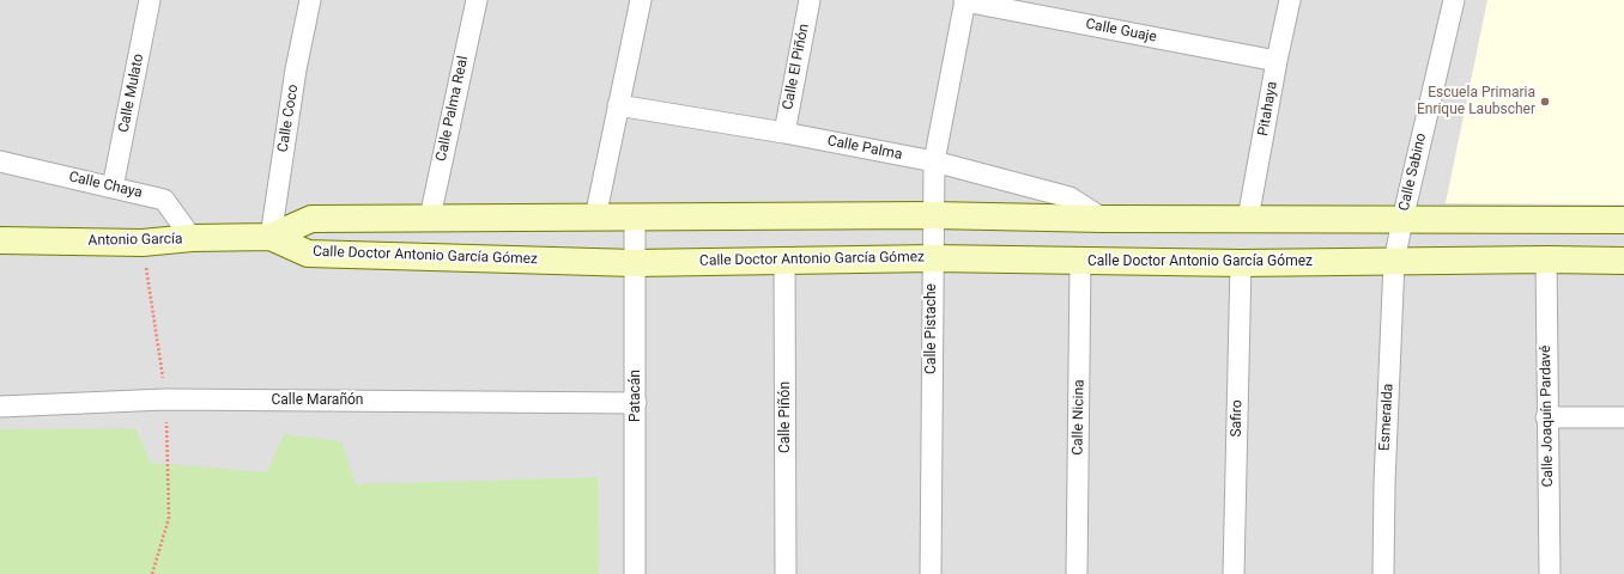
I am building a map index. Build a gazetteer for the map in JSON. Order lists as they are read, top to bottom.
{
  "streets": {
    "street": [
      "Calle Guaje",
      "Calle El Piñón",
      "Calle Mulato",
      "Calle Palma Real",
      "Pitahaya",
      "Calle Coco",
      "Calle Palma",
      "Calle Sabino",
      "Calle Chaya",
      "Antonio García",
      "Calle Doctor Antonio García Gómez",
      "Calle Pistache",
      "Patacán",
      "Calle Marañón",
      "Calle Joaquín Pardavé",
      "Calle Piñón",
      "Calle Nicina",
      "Esmeralda",
      "Safiro"
    ]
  },
  "crossings": [
    ["Calle Guaje", "Pitahaya"],
    ["Calle Guaje", "Calle Pistache"],
    ["Calle El Piñón", "Calle Palma"],
    ["Calle Mulato", "Calle Chaya"],
    ["Calle Coco", "Antonio García"],
    ["Calle Coco", "Calle Doctor Antonio García Gómez"],
    ["Calle Palma", "Calle Pistache"],
    ["Calle Sabino", "Calle Doctor Antonio García Gómez"],
    ["Calle Sabino", "Esmeralda"],
    ["Calle Chaya", "Antonio García"],
    ["Antonio García", "Calle Doctor Antonio García Gómez"],
    ["Calle Doctor Antonio García Gómez", "Calle Pistache"],
    ["Calle Doctor Antonio García Gómez", "Patacán"],
    ["Calle Doctor Antonio García Gómez", "Calle Joaquín Pardavé"],
    ["Calle Doctor Antonio García Gómez", "Calle Piñón"],
    ["Calle Doctor Antonio García Gómez", "Calle Nicina"],
    ["Calle Doctor Antonio García Gómez", "Esmeralda"],
    ["Calle Doctor Antonio García Gómez", "Safiro"],
    ["Patacán", "Calle Marañón"]
  ],
  "places": ["Escuela Primaria Enrique Laubscher"]
}
